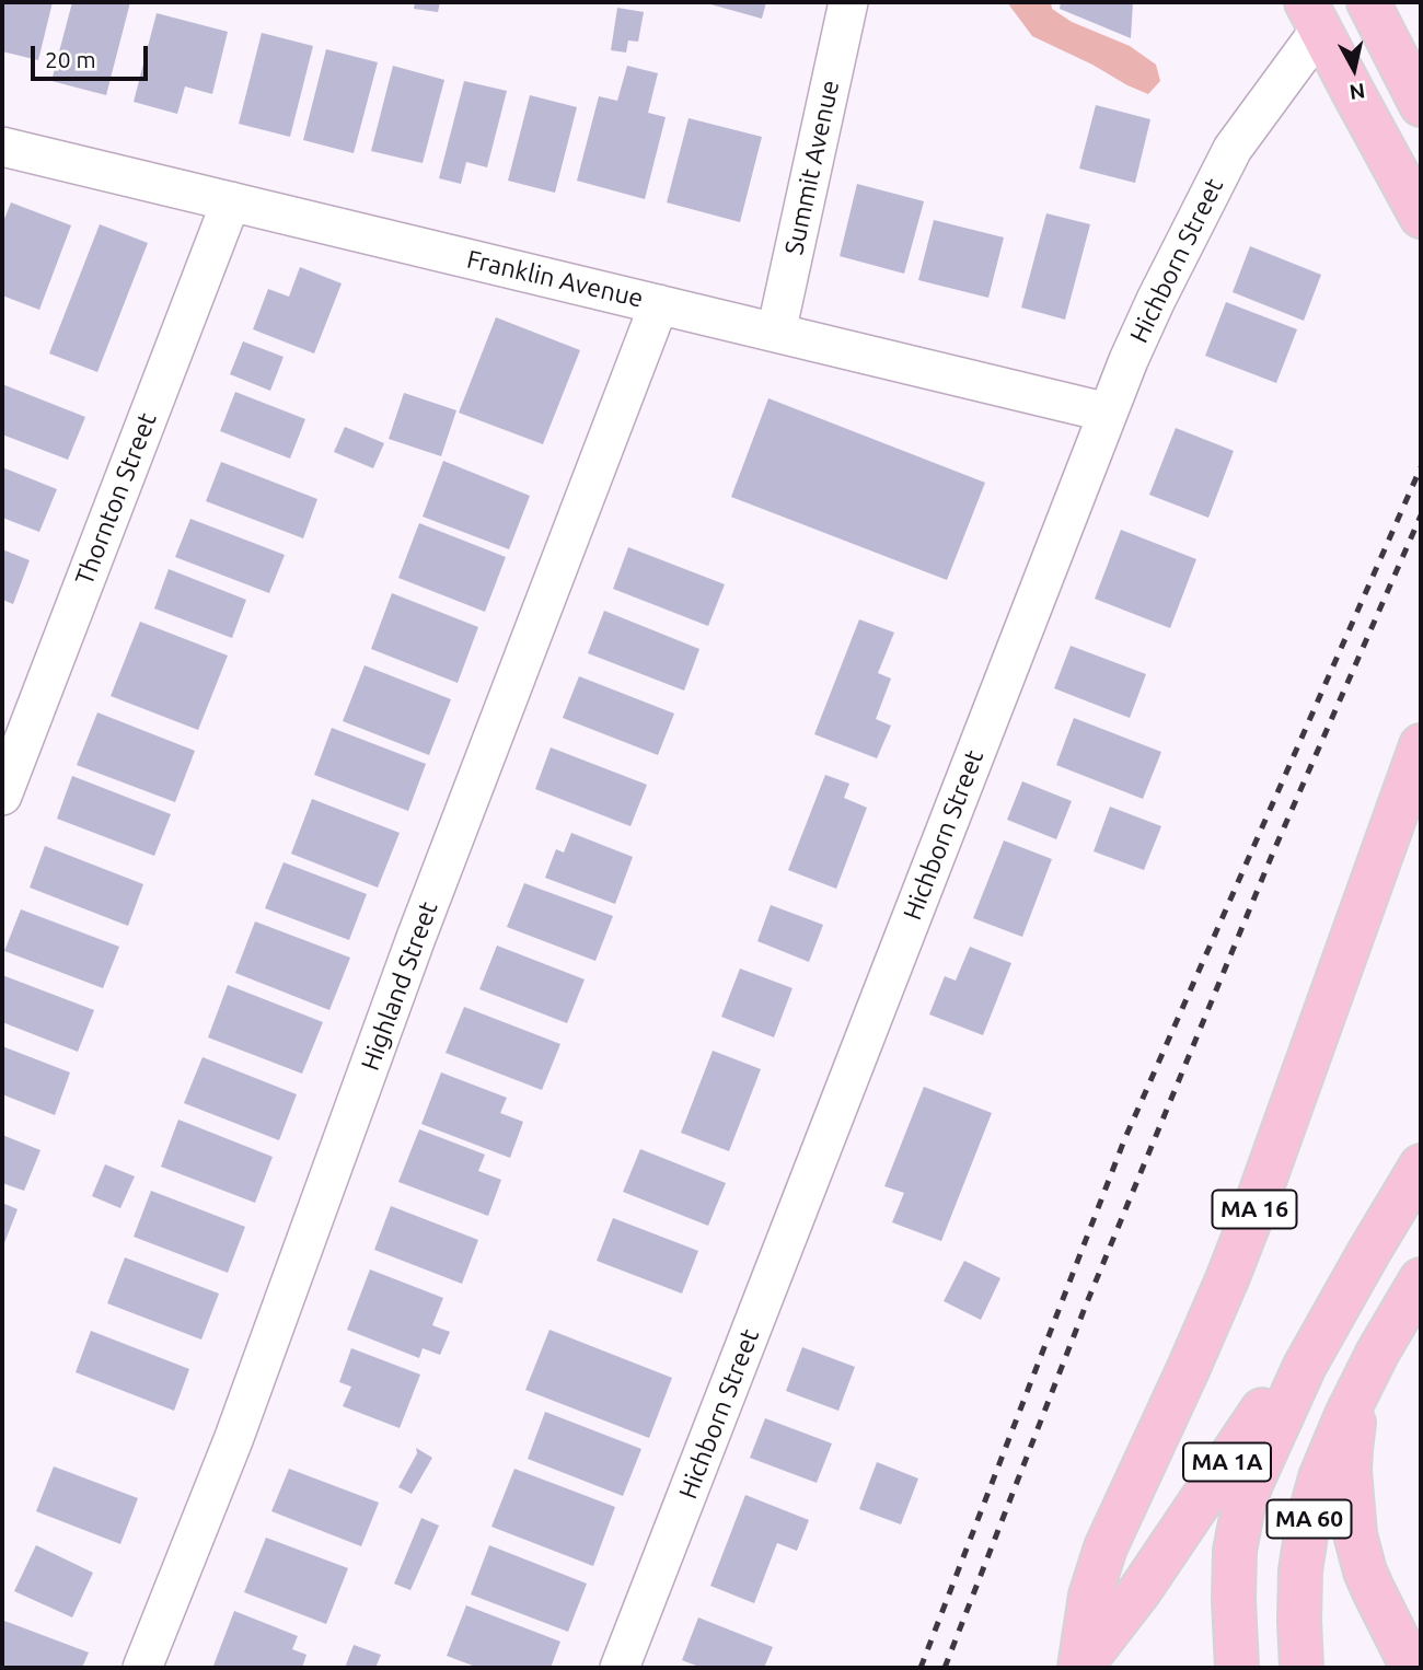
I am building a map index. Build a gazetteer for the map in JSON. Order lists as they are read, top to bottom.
{
  "streets": {
    "highway": ["MA 16", "MA 1A", "MA 60"],
    "street": [
      "Summit Avenue",
      "Hichborn Street",
      "Franklin Avenue",
      "Thornton Street",
      "Highland Street"
    ]
  },
  "crossings": [
    ["Summit Avenue", "Franklin Avenue"],
    ["Hichborn Street", "Franklin Avenue"],
    ["Franklin Avenue", "Thornton Street"],
    ["Franklin Avenue", "Highland Street"],
    ["MA 16", "MA 1A"],
    ["MA 1A", "MA 60"]
  ],
  "scale_bar": "20 m",
  "north": "bottom"
}
